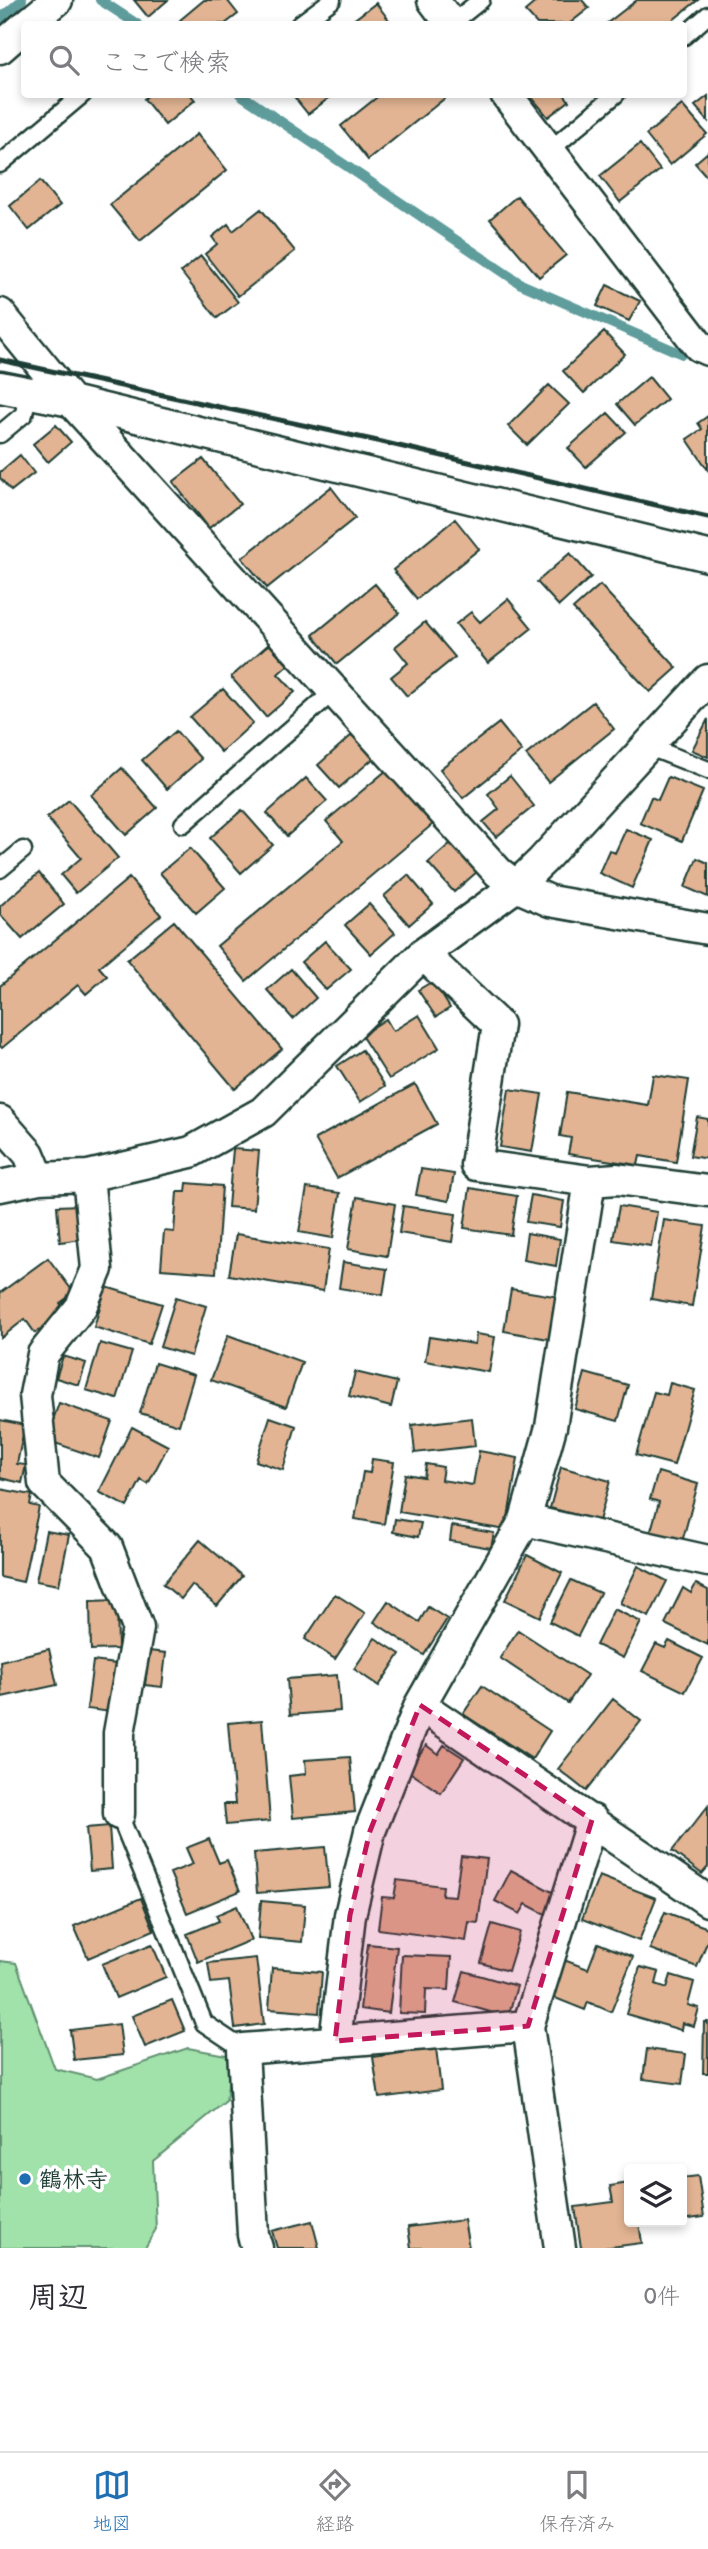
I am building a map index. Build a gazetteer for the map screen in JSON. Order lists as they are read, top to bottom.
{
  "places": ["鶴林寺"],
  "page": {
    "search": "ここで検索",
    "heading": ["周辺", "0件"],
    "nav": ["地図", "経路", "保存済み"]
  }
}
